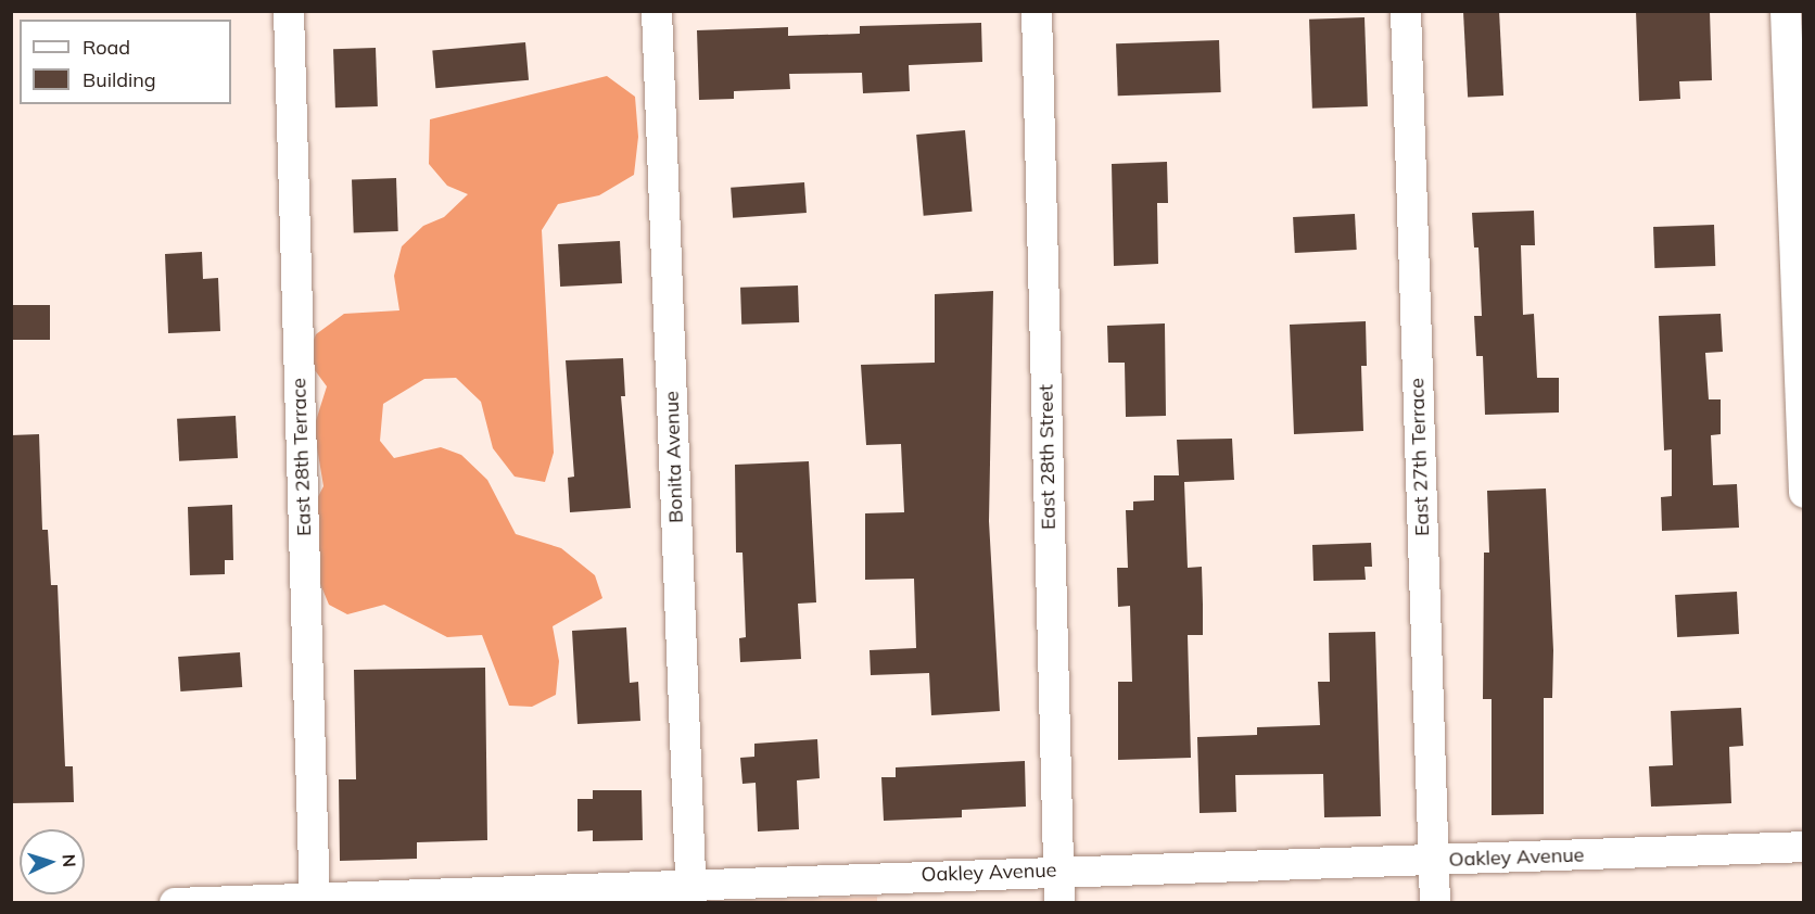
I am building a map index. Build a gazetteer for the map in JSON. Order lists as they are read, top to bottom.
{
  "streets": {
    "street": [
      "East 28th Terrace",
      "Bonita Avenue",
      "East 28th Street",
      "East 27th Terrace",
      "Oakley Avenue"
    ]
  },
  "crossings": [
    ["East 28th Terrace", "Oakley Avenue"],
    ["Bonita Avenue", "Oakley Avenue"],
    ["East 28th Street", "Oakley Avenue"],
    ["East 27th Terrace", "Oakley Avenue"]
  ],
  "legend": ["Road", "Building"],
  "north": "right"
}
